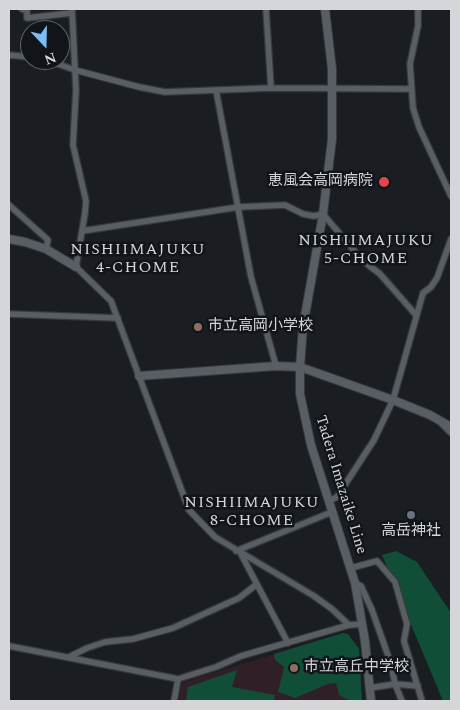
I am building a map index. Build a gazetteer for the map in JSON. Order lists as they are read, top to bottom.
{
  "streets": {
    "main road": ["Tadera Imazaike Line"]
  },
  "districts": ["NISHIIMAJUKU 5-CHOME", "NISHIIMAJUKU 4-CHOME", "NISHIIMAJUKU 8-CHOME"],
  "places": [
    "恵風会高岡病院",
    "市立高岡小学校",
    "高岳神社",
    "市立高丘中学校"
  ],
  "north": "bottom"
}
